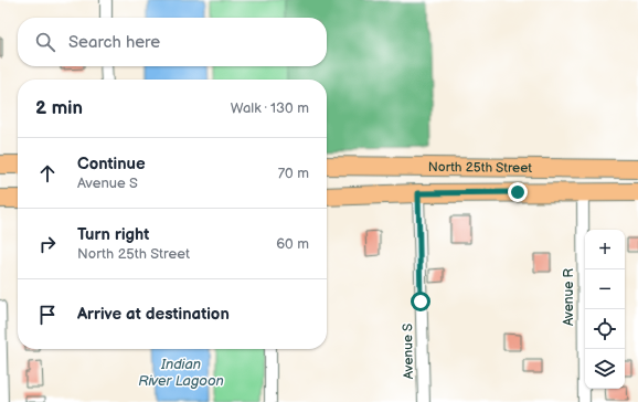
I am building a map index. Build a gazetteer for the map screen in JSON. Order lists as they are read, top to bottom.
{
  "streets": {
    "main road": ["North 25th Street"],
    "street": ["Avenue R", "Avenue S"]
  },
  "crossings": [
    ["North 25th Street", "Avenue R"],
    ["North 25th Street", "Avenue S"]
  ],
  "water": ["Indian River Lagoon"],
  "page": {
    "search": "Search here",
    "heading": ["2 min", "Walk · 130 m"],
    "list": [
      ["Continue", "Avenue S", "70 m"],
      ["Turn right", "North 25th Street", "60 m"],
      "Arrive at destination"
    ],
    "map_buttons": ["+", "−"]
  }
}
